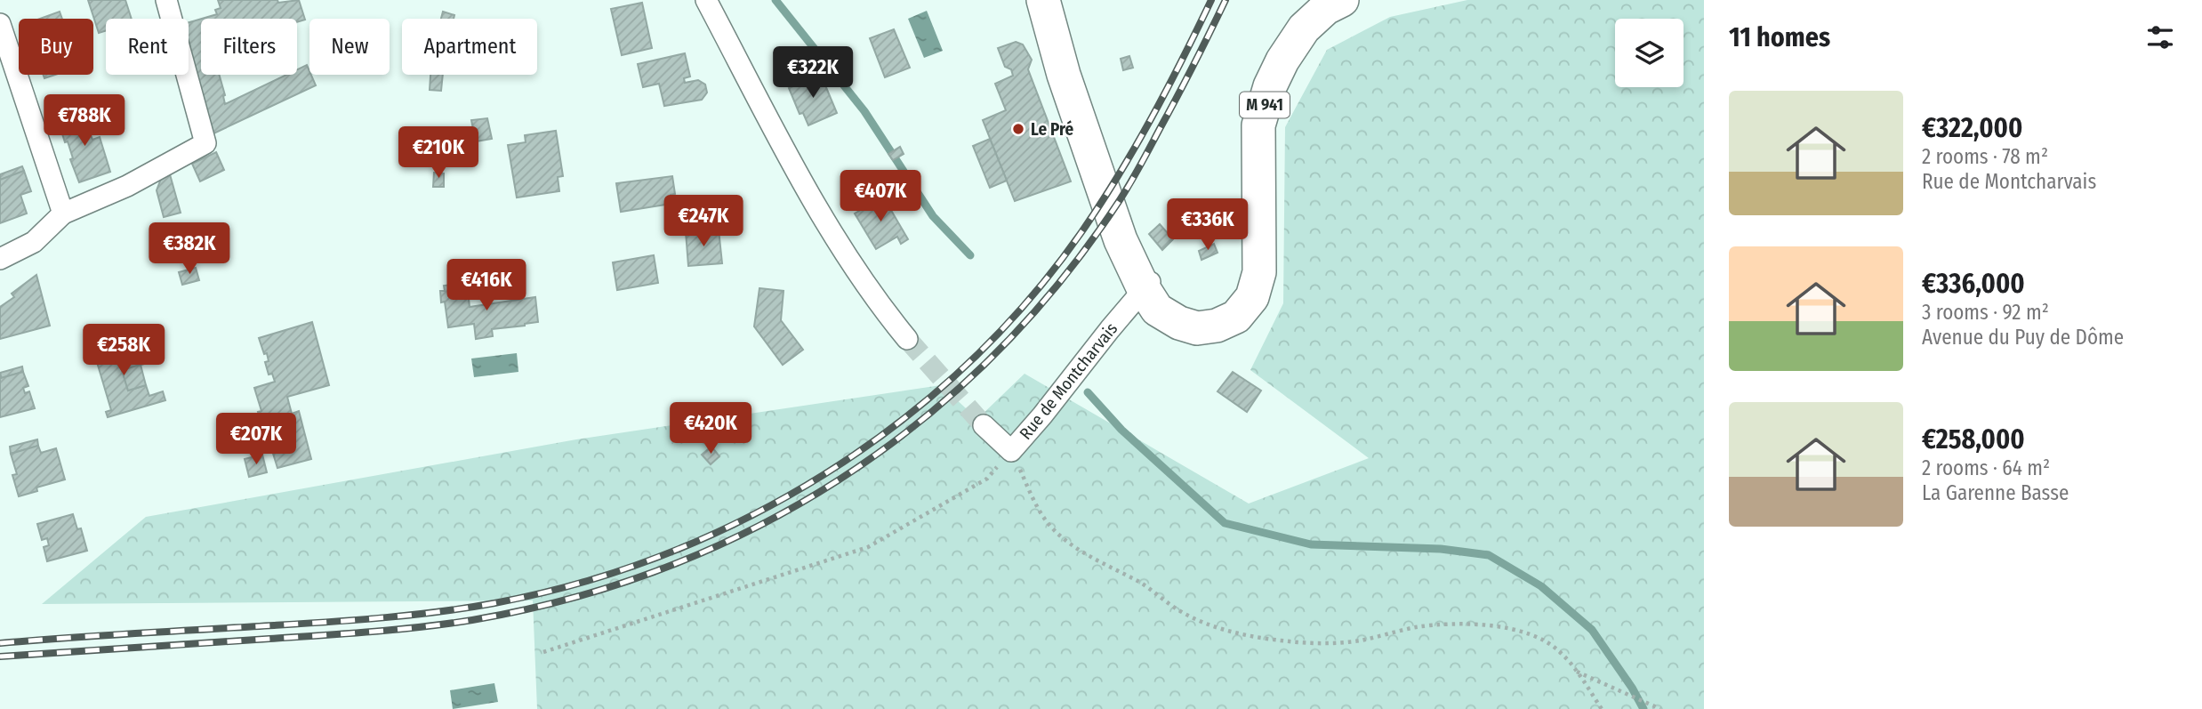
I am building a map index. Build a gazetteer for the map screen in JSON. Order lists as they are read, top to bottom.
{
  "streets": {
    "main road": ["M 941"],
    "street": ["Rue de Montcharvais"]
  },
  "crossings": [
    ["M 941", "Rue de Montcharvais"]
  ],
  "places": ["Le Pré"],
  "page": {
    "heading": "11 homes",
    "chip": [
      "Buy",
      "Rent",
      "Filters",
      "New",
      "Apartment"
    ],
    "price": [
      "€322K",
      "€788K",
      "€210K",
      "€407K",
      "€247K",
      "€336K",
      "€382K",
      "€416K",
      "€258K",
      "€420K",
      "€207K"
    ],
    "list": [
      {
        "name": "€322,000",
        "note": "2 rooms · 78 m² · Rue de Montcharvais"
      },
      {
        "name": "€336,000",
        "note": "3 rooms · 92 m² · Avenue du Puy de Dôme"
      },
      {
        "name": "€258,000",
        "note": "2 rooms · 64 m² · La Garenne Basse"
      }
    ]
  }
}
